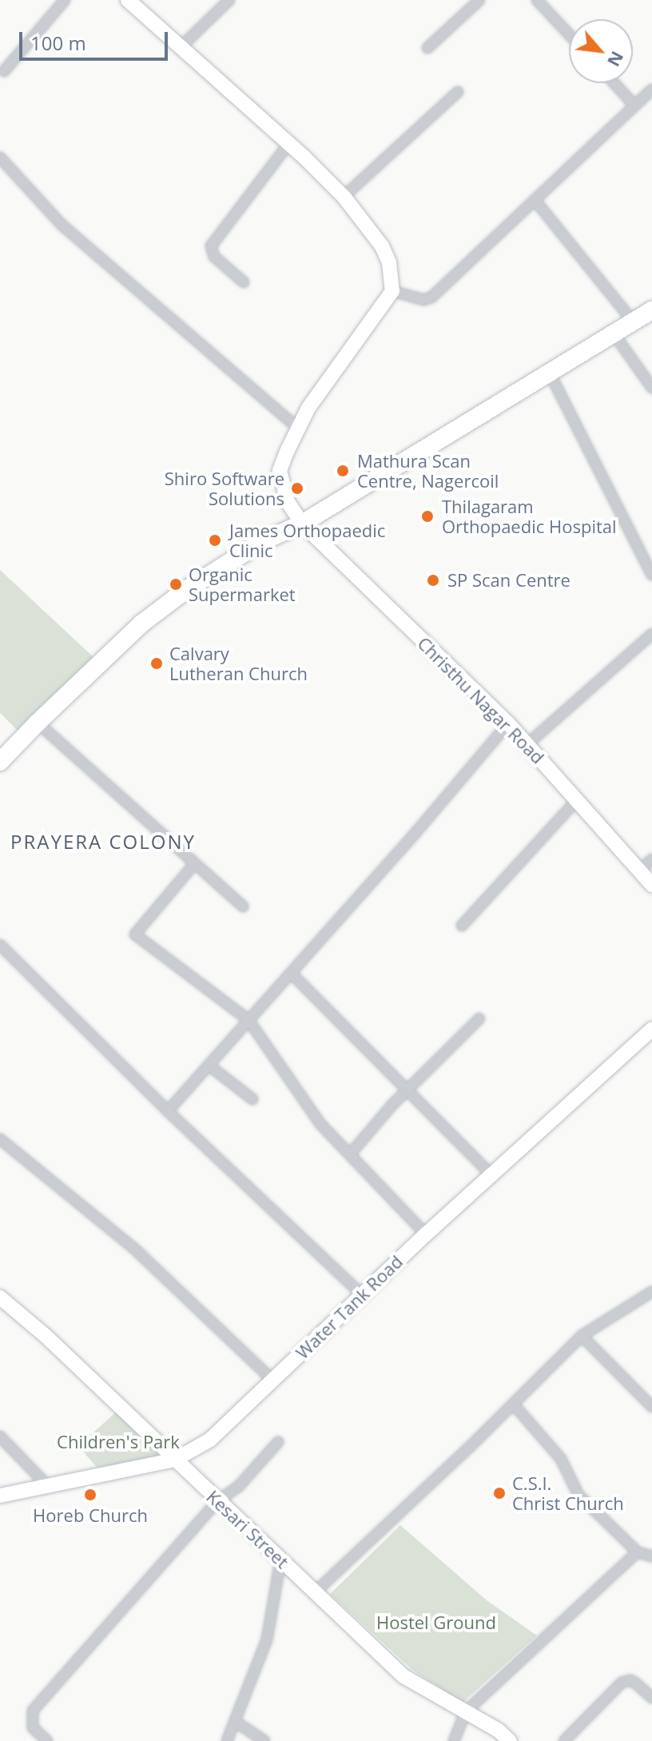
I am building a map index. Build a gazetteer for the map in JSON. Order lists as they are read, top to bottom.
{
  "streets": {
    "street": ["Christhu Nagar Road", "Water Tank Road", "Kesari Street"]
  },
  "crossings": [
    ["Water Tank Road", "Kesari Street"]
  ],
  "districts": ["PRAYERA COLONY"],
  "parks": ["Children's Park", "Hostel Ground"],
  "places": [
    "Mathura Scan Centre, Nagercoil",
    "Shiro Software Solutions",
    "Thilagaram Orthopaedic Hospital",
    "James Orthopaedic Clinic",
    "SP Scan Centre",
    "Organic Supermarket",
    "Calvary Lutheran Church",
    "C.S.I. Christ Church",
    "Horeb Church"
  ],
  "scale_bar": "100 m",
  "north": "bottom right"
}
